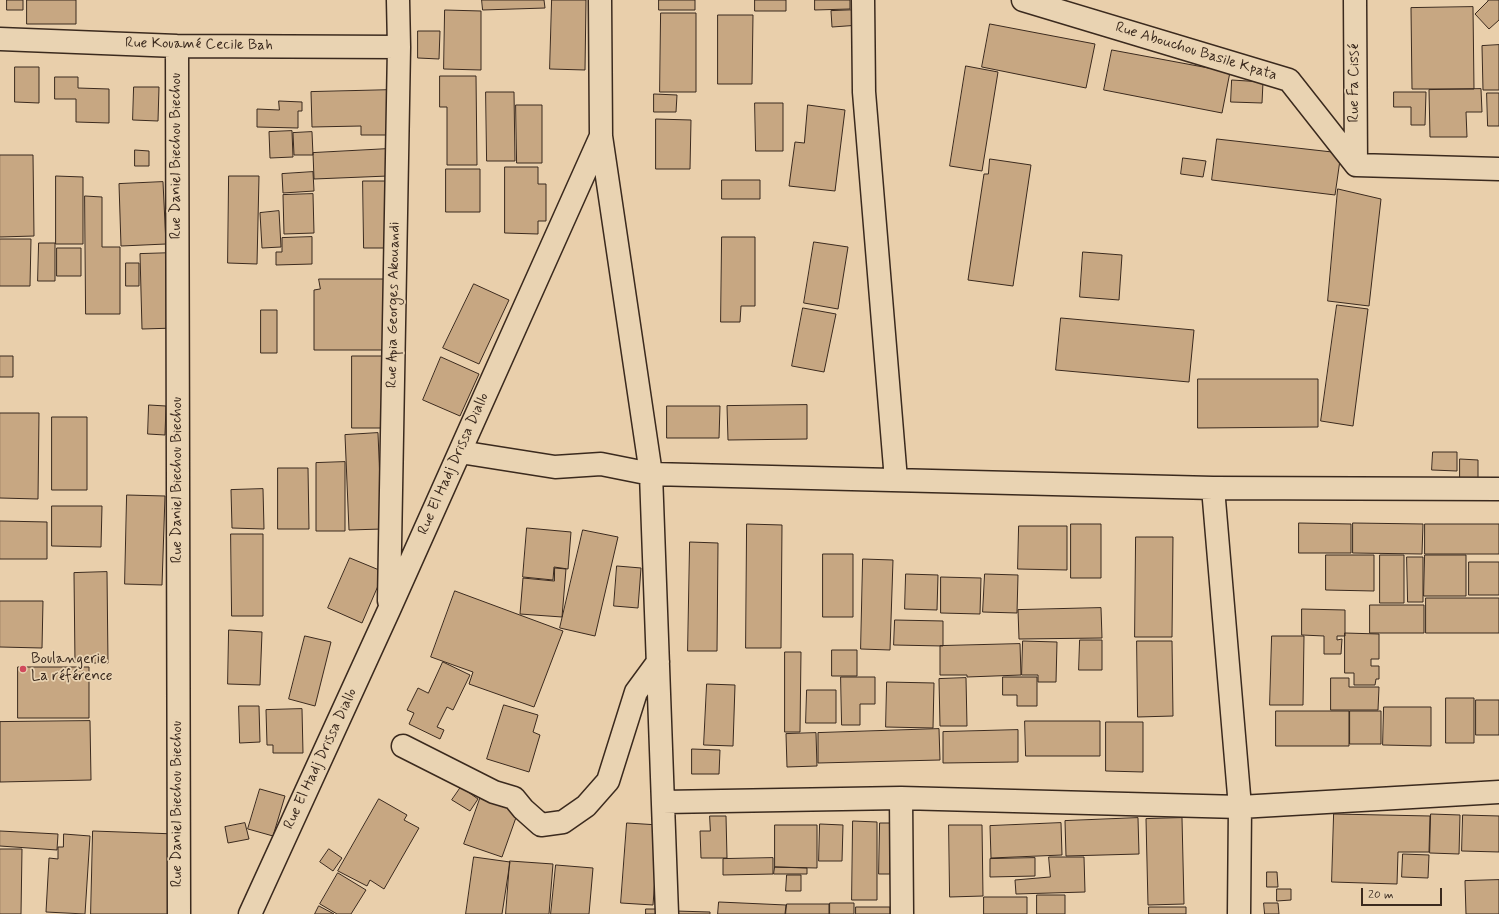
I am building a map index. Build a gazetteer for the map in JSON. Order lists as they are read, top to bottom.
{
  "streets": {
    "street": [
      "Rue Kouamé Cecile Bah",
      "Rue Abouchou Basile Kpata",
      "Rue Fa Cissé",
      "Rue Daniel Biechou Biechou",
      "Rue Apia Georges Akouandi",
      "Rue El Hadj Drissa Diallo"
    ]
  },
  "crossings": [
    ["Rue Kouamé Cecile Bah", "Rue Daniel Biechou Biechou"],
    ["Rue Kouamé Cecile Bah", "Rue Apia Georges Akouandi"],
    ["Rue Abouchou Basile Kpata", "Rue Fa Cissé"],
    ["Rue Apia Georges Akouandi", "Rue El Hadj Drissa Diallo"]
  ],
  "places": ["Boulangerie La référence"],
  "scale_bar": "20 m"
}
